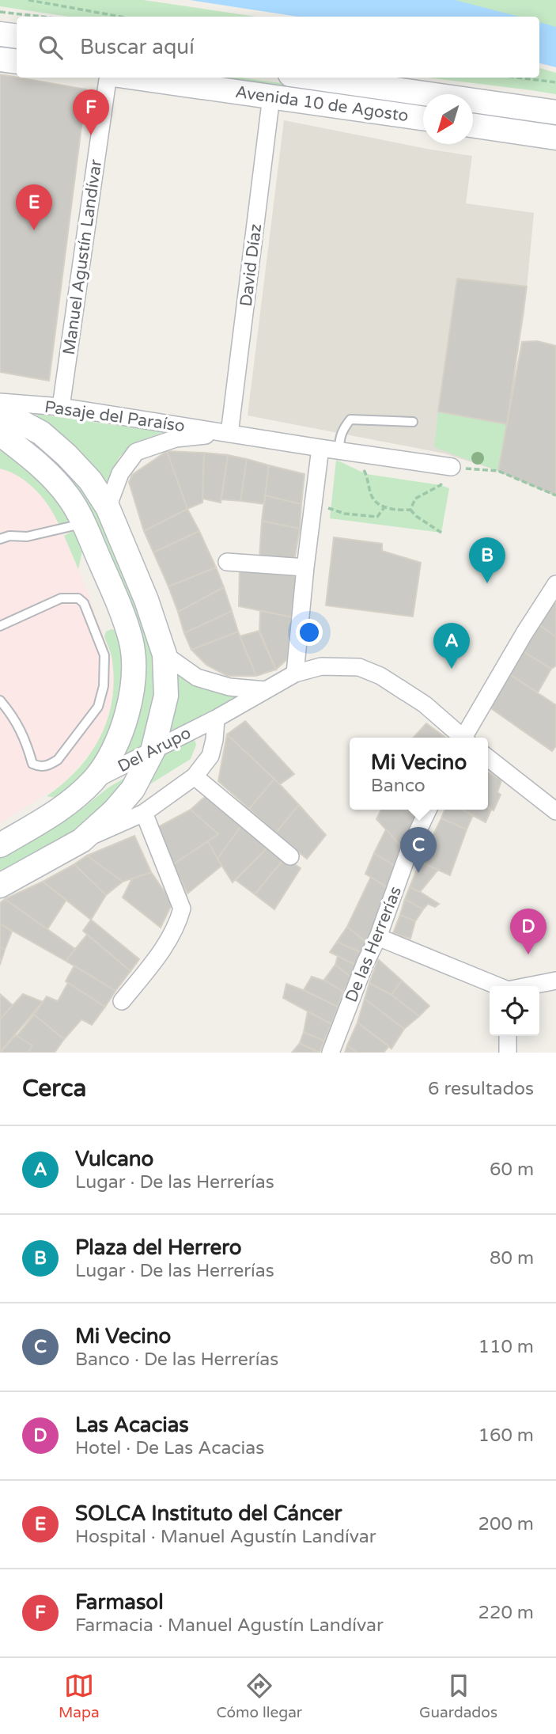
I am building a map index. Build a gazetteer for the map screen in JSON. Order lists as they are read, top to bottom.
{
  "streets": {
    "main road": ["Avenida 10 de Agosto"],
    "street": [
      "Manuel Agustín Landívar",
      "David Díaz",
      "Pasaje del Paraíso",
      "Del Arupo",
      "De las Herrerías"
    ]
  },
  "crossings": [
    ["Avenida 10 de Agosto", "David Díaz"],
    ["Manuel Agustín Landívar", "Pasaje del Paraíso"],
    ["David Díaz", "Pasaje del Paraíso"]
  ],
  "north": "bottom left",
  "page": {
    "search": "Buscar aquí",
    "pins": [
      "F",
      "E",
      "B",
      "A",
      "C",
      "D"
    ],
    "popup": ["Mi Vecino", "Banco"],
    "heading": ["Cerca", "6 resultados"],
    "list": [
      {
        "mark": "A",
        "name": "Vulcano",
        "note": "Lugar · De las Herrerías",
        "value": "60 m"
      },
      {
        "mark": "B",
        "name": "Plaza del Herrero",
        "note": "Lugar · De las Herrerías",
        "value": "80 m"
      },
      {
        "mark": "C",
        "name": "Mi Vecino",
        "note": "Banco · De las Herrerías",
        "value": "110 m"
      },
      {
        "mark": "D",
        "name": "Las Acacias",
        "note": "Hotel · De Las Acacias",
        "value": "160 m"
      },
      {
        "mark": "E",
        "name": "SOLCA Instituto del Cáncer",
        "note": "Hospital · Manuel Agustín Landívar",
        "value": "200 m"
      },
      {
        "mark": "F",
        "name": "Farmasol",
        "note": "Farmacia · Manuel Agustín Landívar",
        "value": "220 m"
      }
    ],
    "nav": ["Mapa", "Cómo llegar", "Guardados"]
  }
}
